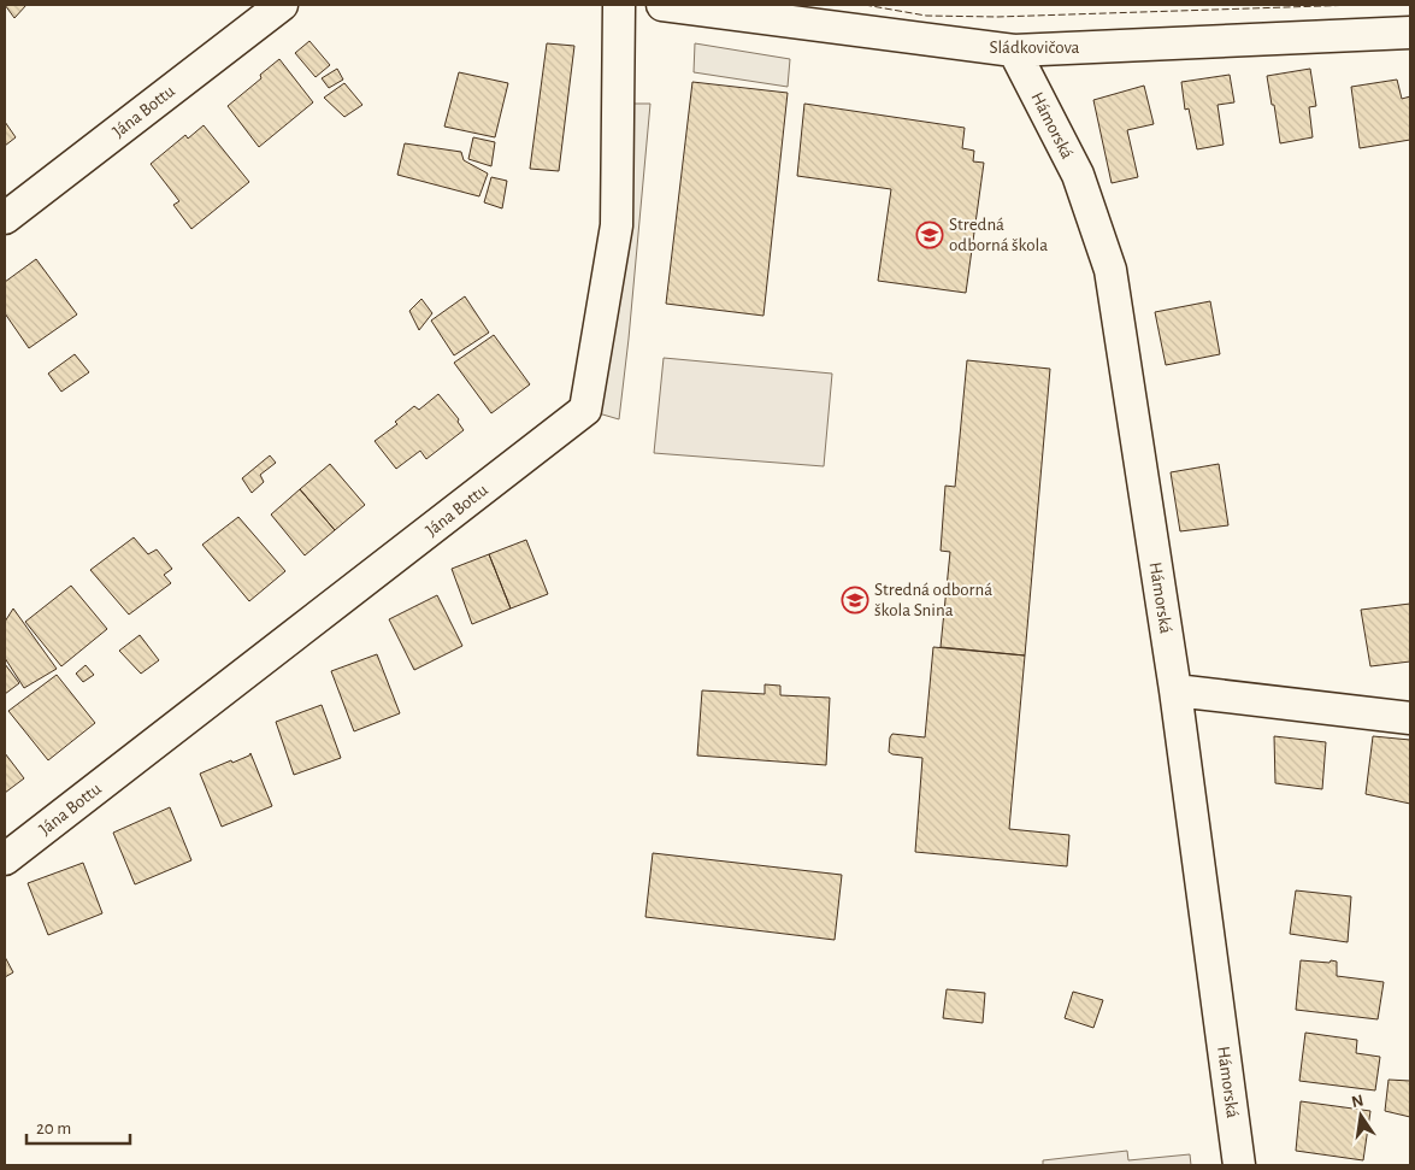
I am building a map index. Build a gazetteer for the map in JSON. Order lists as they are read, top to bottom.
{
  "streets": {
    "street": ["Sládkovičova", "Jána Bottu", "Hámorská"]
  },
  "crossings": [
    ["Sládkovičova", "Hámorská"]
  ],
  "places": {
    "school or university": ["Stredná odborná škola", "Stredná odborná škola Snina"]
  },
  "scale_bar": "20 m",
  "north": "top"
}
